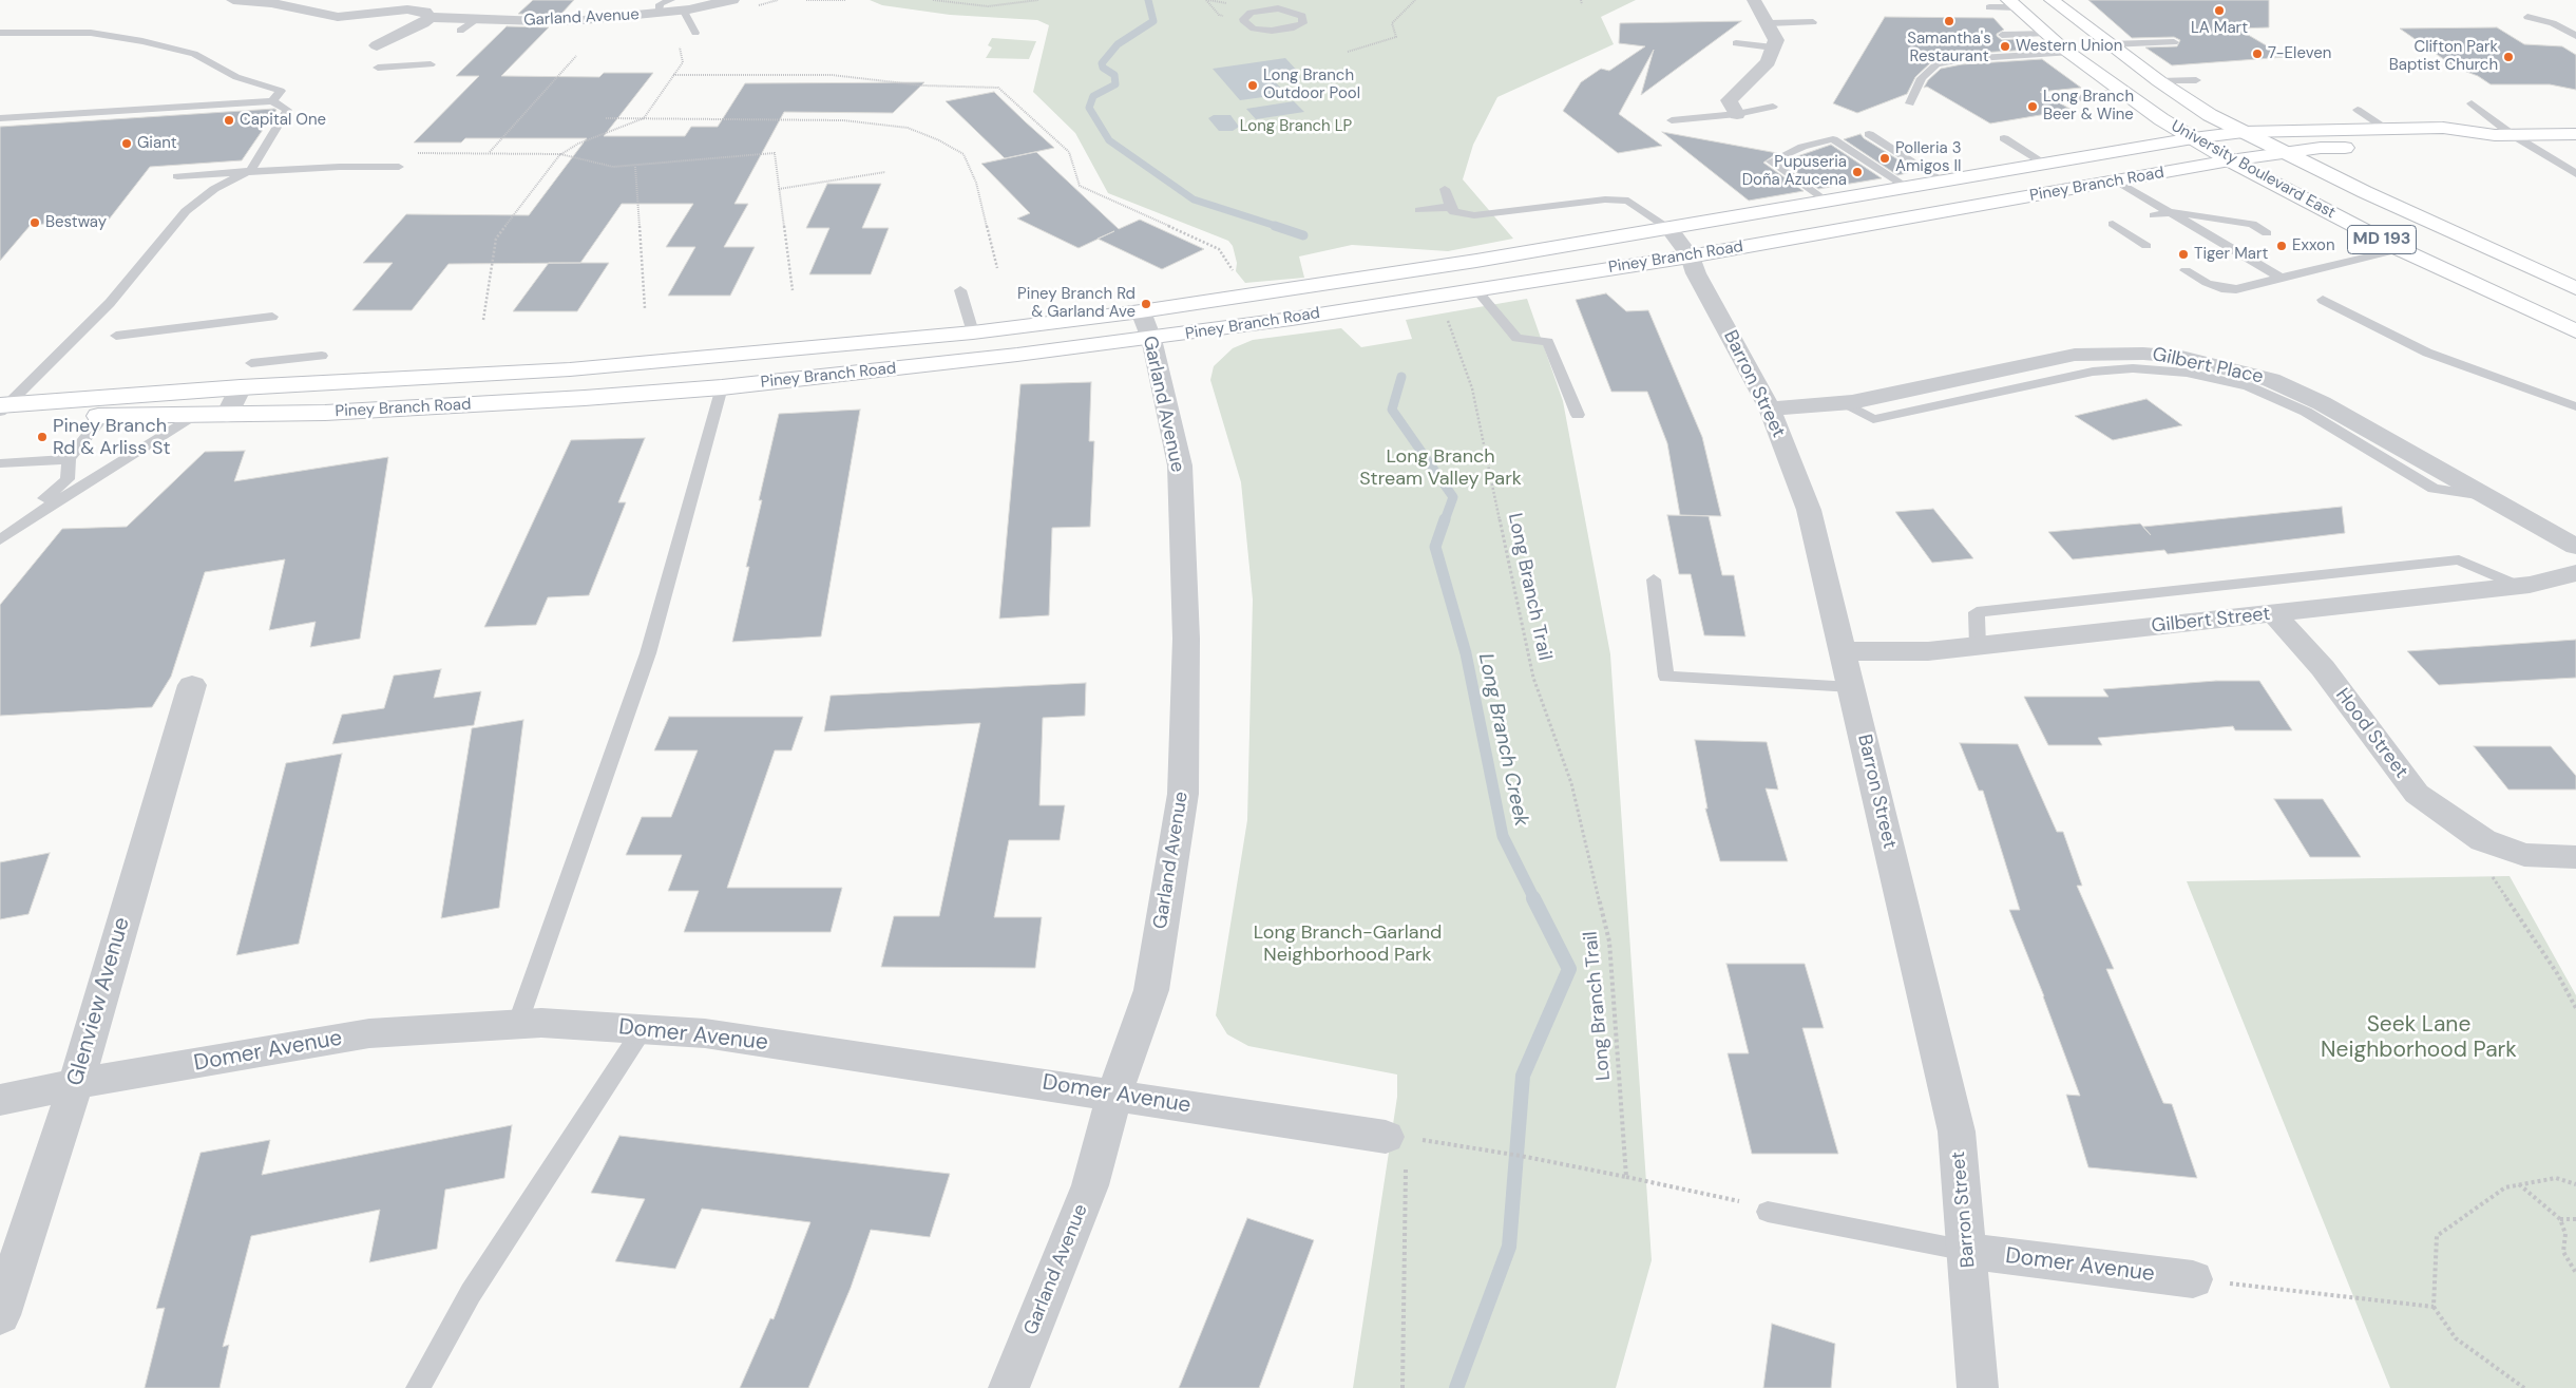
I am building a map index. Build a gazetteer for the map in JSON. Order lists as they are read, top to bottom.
{
  "streets": {
    "main road": ["University Boulevard East", "Piney Branch Road", "MD 193"],
    "street": [
      "Garland Avenue",
      "Gilbert Place",
      "Barron Street",
      "Gilbert Street",
      "Hood Street",
      "Glenview Avenue",
      "Domer Avenue"
    ],
    "path": ["Long Branch Trail"]
  },
  "crossings": [
    ["Garland Avenue", "Piney Branch Road"],
    ["Garland Avenue", "Domer Avenue"],
    ["University Boulevard East", "Piney Branch Road"],
    ["Piney Branch Road", "Barron Street"],
    ["Piney Branch Road", "Long Branch Trail"],
    ["Gilbert Place", "Barron Street"],
    ["Barron Street", "Gilbert Street"],
    ["Barron Street", "Domer Avenue"],
    ["Gilbert Street", "Hood Street"],
    ["Glenview Avenue", "Domer Avenue"]
  ],
  "water": ["Long Branch Creek"],
  "parks": [
    "Long Branch LP",
    "Long Branch Stream Valley Park",
    "Long Branch-Garland Neighborhood Park",
    "Seek Lane Neighborhood Park"
  ],
  "places": [
    "LA Mart",
    "Samantha's Restaurant",
    "Western Union",
    "7-Eleven",
    "Clifton Park Baptist Church",
    "Long Branch Outdoor Pool",
    "Long Branch Beer & Wine",
    "Capital One",
    "Giant",
    "Polleria 3 Amigos II",
    "Pupuseria Doña Azucena",
    "Bestway",
    "Exxon",
    "Tiger Mart",
    "Piney Branch Rd & Garland Ave",
    "Piney Branch Rd & Arliss St"
  ]
}
